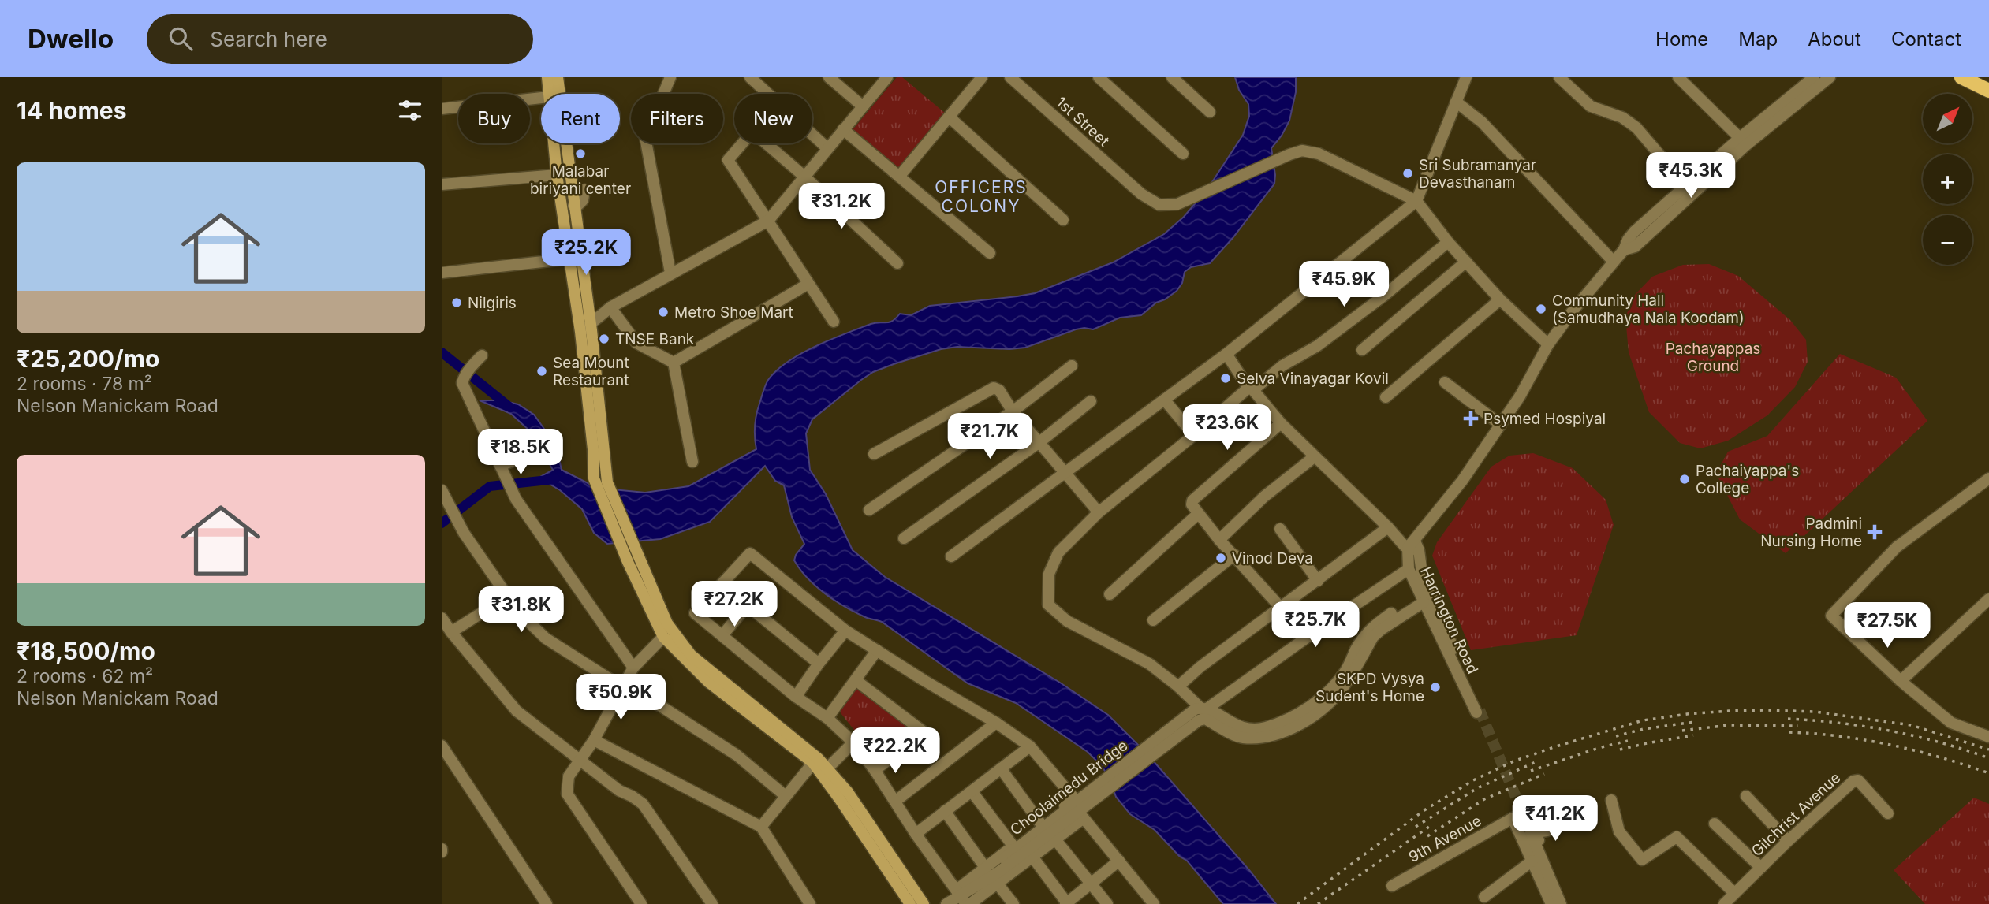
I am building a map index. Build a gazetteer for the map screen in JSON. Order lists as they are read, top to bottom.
{
  "streets": {
    "street": [
      "1st Street",
      "Harrington Road",
      "Choolaimedu Bridge",
      "Gilchrist Avenue",
      "9th Avenue"
    ]
  },
  "crossings": [
    ["Harrington Road", "Choolaimedu Bridge"]
  ],
  "districts": ["OFFICERS COLONY"],
  "parks": ["Pachayappas Ground"],
  "places": {
    "other": [
      "Malabar biriyani center",
      "Sri Subramanyar Devasthanam",
      "Nilgiris",
      "Community Hall (Samudhaya Nala Koodam)",
      "Metro Shoe Mart",
      "TNSE Bank",
      "Sea Mount Restaurant",
      "Selva Vinayagar Kovil",
      "Pachaiyappa's College",
      "Vinod Deva",
      "SKPD Vysya Sudent's Home"
    ],
    "health": ["Psymed Hospiyal", "Padmini Nursing Home"]
  },
  "north": "top right",
  "page": {
    "header": "Dwello",
    "search": "Search here",
    "nav": [
      "Home",
      "Map",
      "About",
      "Contact"
    ],
    "heading": "14 homes",
    "map_buttons": ["+", "−"],
    "chip": [
      "Buy",
      "Rent",
      "Filters",
      "New"
    ],
    "list": [
      {
        "name": "₹25,200/mo",
        "note": "2 rooms · 78 m² · Nelson Manickam Road"
      },
      {
        "name": "₹18,500/mo",
        "note": "2 rooms · 62 m² · Nelson Manickam Road"
      }
    ],
    "price": [
      "₹45.3K",
      "₹31.2K",
      "₹25.2K",
      "₹45.9K",
      "₹23.6K",
      "₹21.7K",
      "₹18.5K",
      "₹27.2K",
      "₹31.8K",
      "₹25.7K",
      "₹27.5K",
      "₹50.9K",
      "₹22.2K",
      "₹41.2K"
    ]
  }
}
